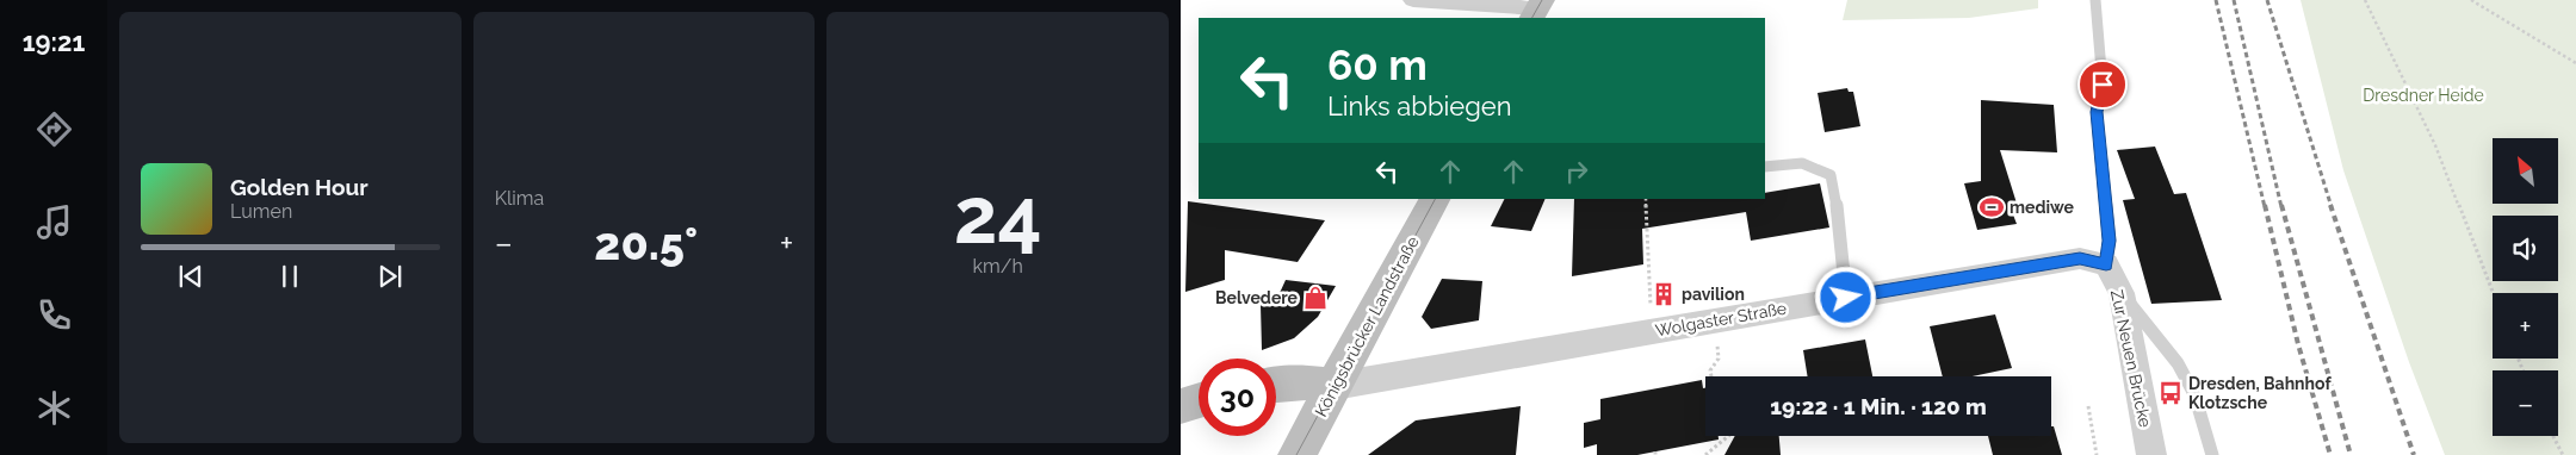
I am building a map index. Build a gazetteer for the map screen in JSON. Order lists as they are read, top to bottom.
{
  "streets": {
    "main road": ["Königsbrücker Landstraße"],
    "street": ["Wolgaster Straße", "Zur Neuen Brücke"]
  },
  "crossings": [
    ["Wolgaster Straße", "Königsbrücker Landstraße"],
    ["Wolgaster Straße", "Zur Neuen Brücke"]
  ],
  "parks": ["Dresdner Heide"],
  "places": {
    "sports": ["mediwe"],
    "building": ["pavilion"],
    "shop": ["Belvedere"],
    "bus stop": ["Dresden, Bahnhof Klotzsche"]
  },
  "north": "top left",
  "page": {
    "tabs": "19:21",
    "tile": [
      "Klima",
      ["24", "km/h"]
    ],
    "turn": ["60 m", "Links abbiegen"],
    "map_buttons": ["+", "−"],
    "song": ["Golden Hour", "Lumen"],
    "heat": ["−", "20.5°", "+"],
    "limit": "30",
    "trip": "19:22 · 1 Min. · 120 m"
  }
}
